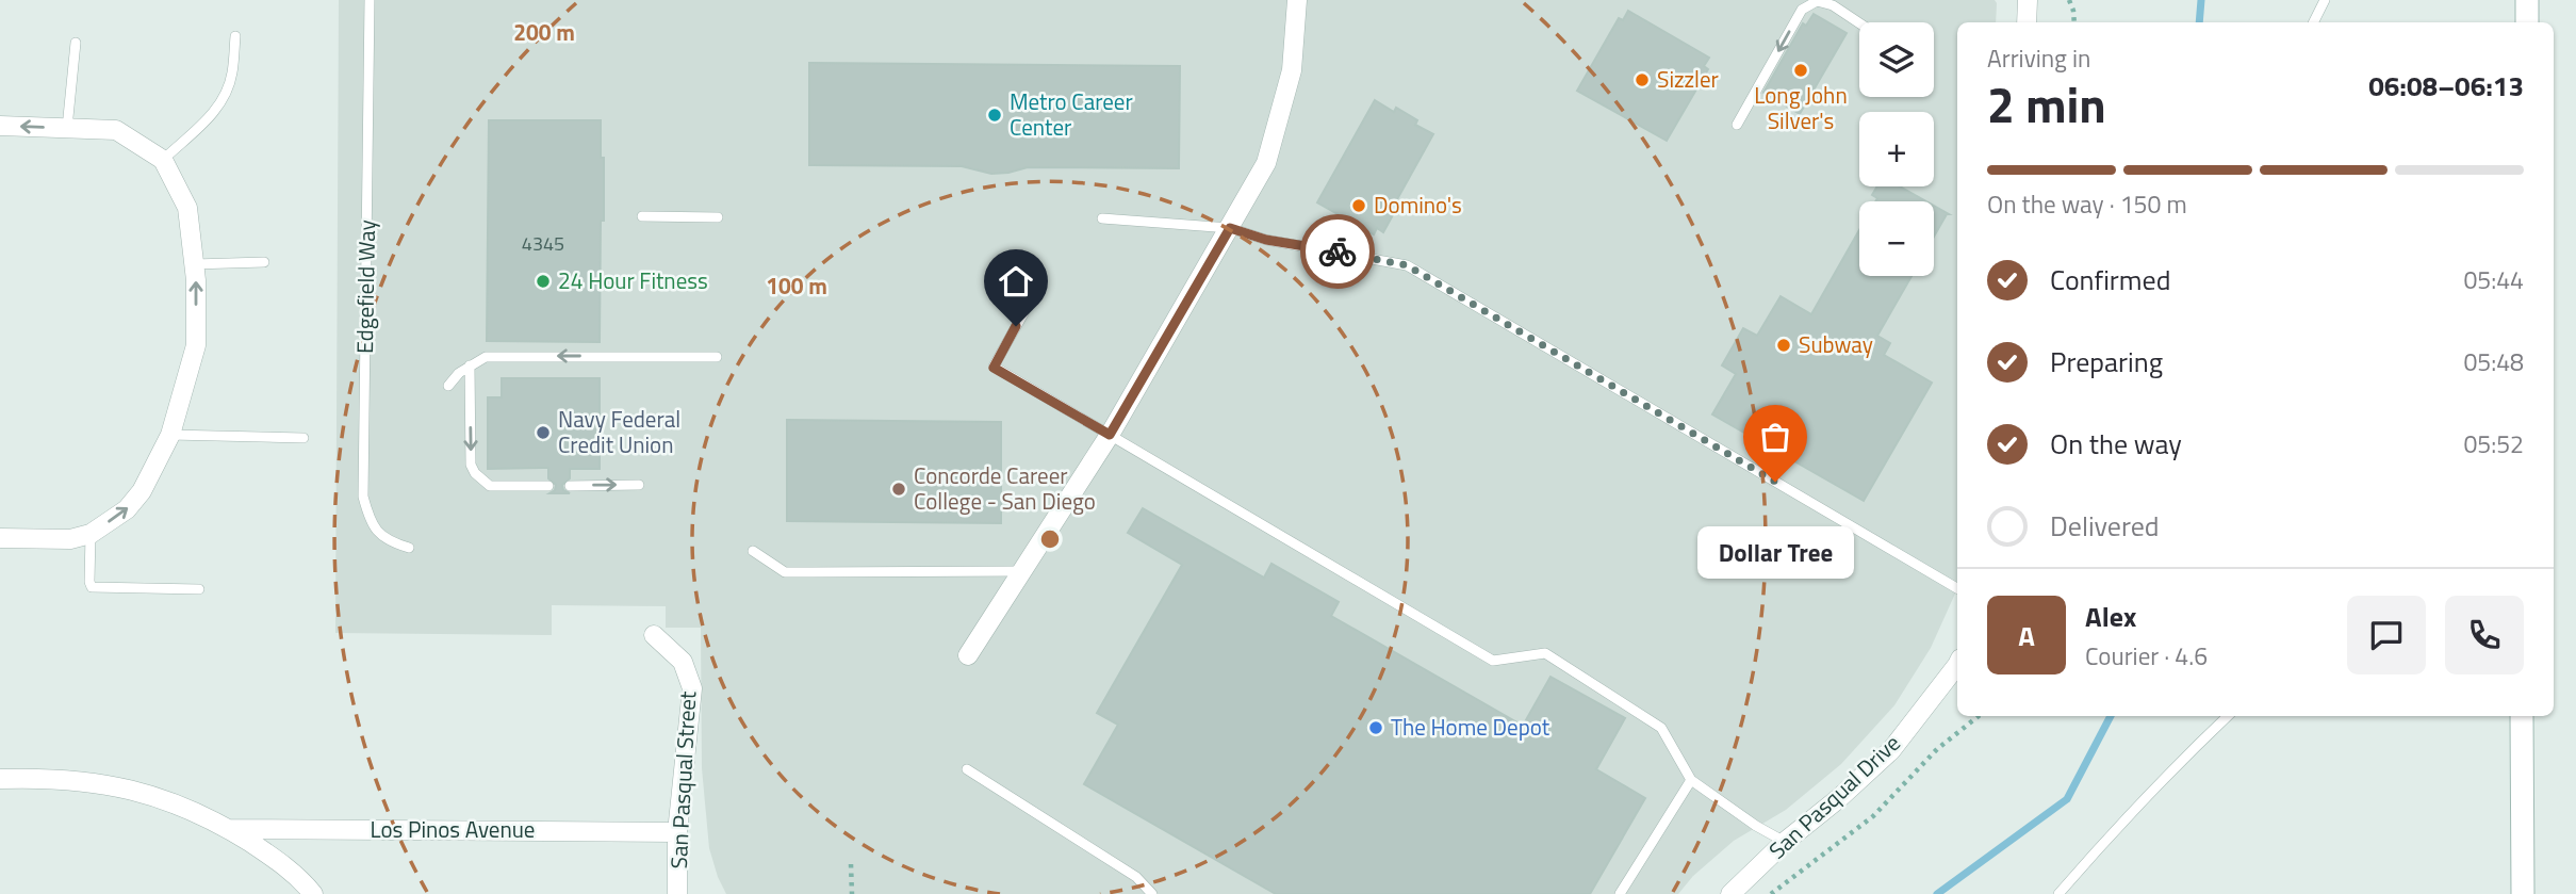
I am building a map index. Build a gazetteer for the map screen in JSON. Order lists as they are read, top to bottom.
{
  "streets": {
    "street": ["San Pasqual Street", "San Pasqual Drive", "Los Pinos Avenue"],
    "lane": ["Edgefield Way"]
  },
  "crossings": [
    ["San Pasqual Street", "Los Pinos Avenue"]
  ],
  "places": [
    "Long John Silver's",
    "Sizzler",
    "Metro Career Center",
    "Domino's",
    "24 Hour Fitness",
    "Subway",
    "Navy Federal Credit Union",
    "Dollar Tree",
    "Concorde Career College - San Diego",
    "The Home Depot"
  ],
  "house_numbers": ["4345"],
  "page": {
    "map_buttons": ["+", "−"],
    "heading": ["2 min", "Arriving in", "06:08–06:13"],
    "panel": ["Alex", "Courier · 4.6"],
    "bar": "On the way · 150 m",
    "list": [
      ["Confirmed", "05:44"],
      ["Preparing", "05:48"],
      ["On the way", "05:52"],
      "Delivered"
    ],
    "bubble": "Dollar Tree",
    "round": "A"
  },
  "rings": ["200 m", "100 m"]
}
